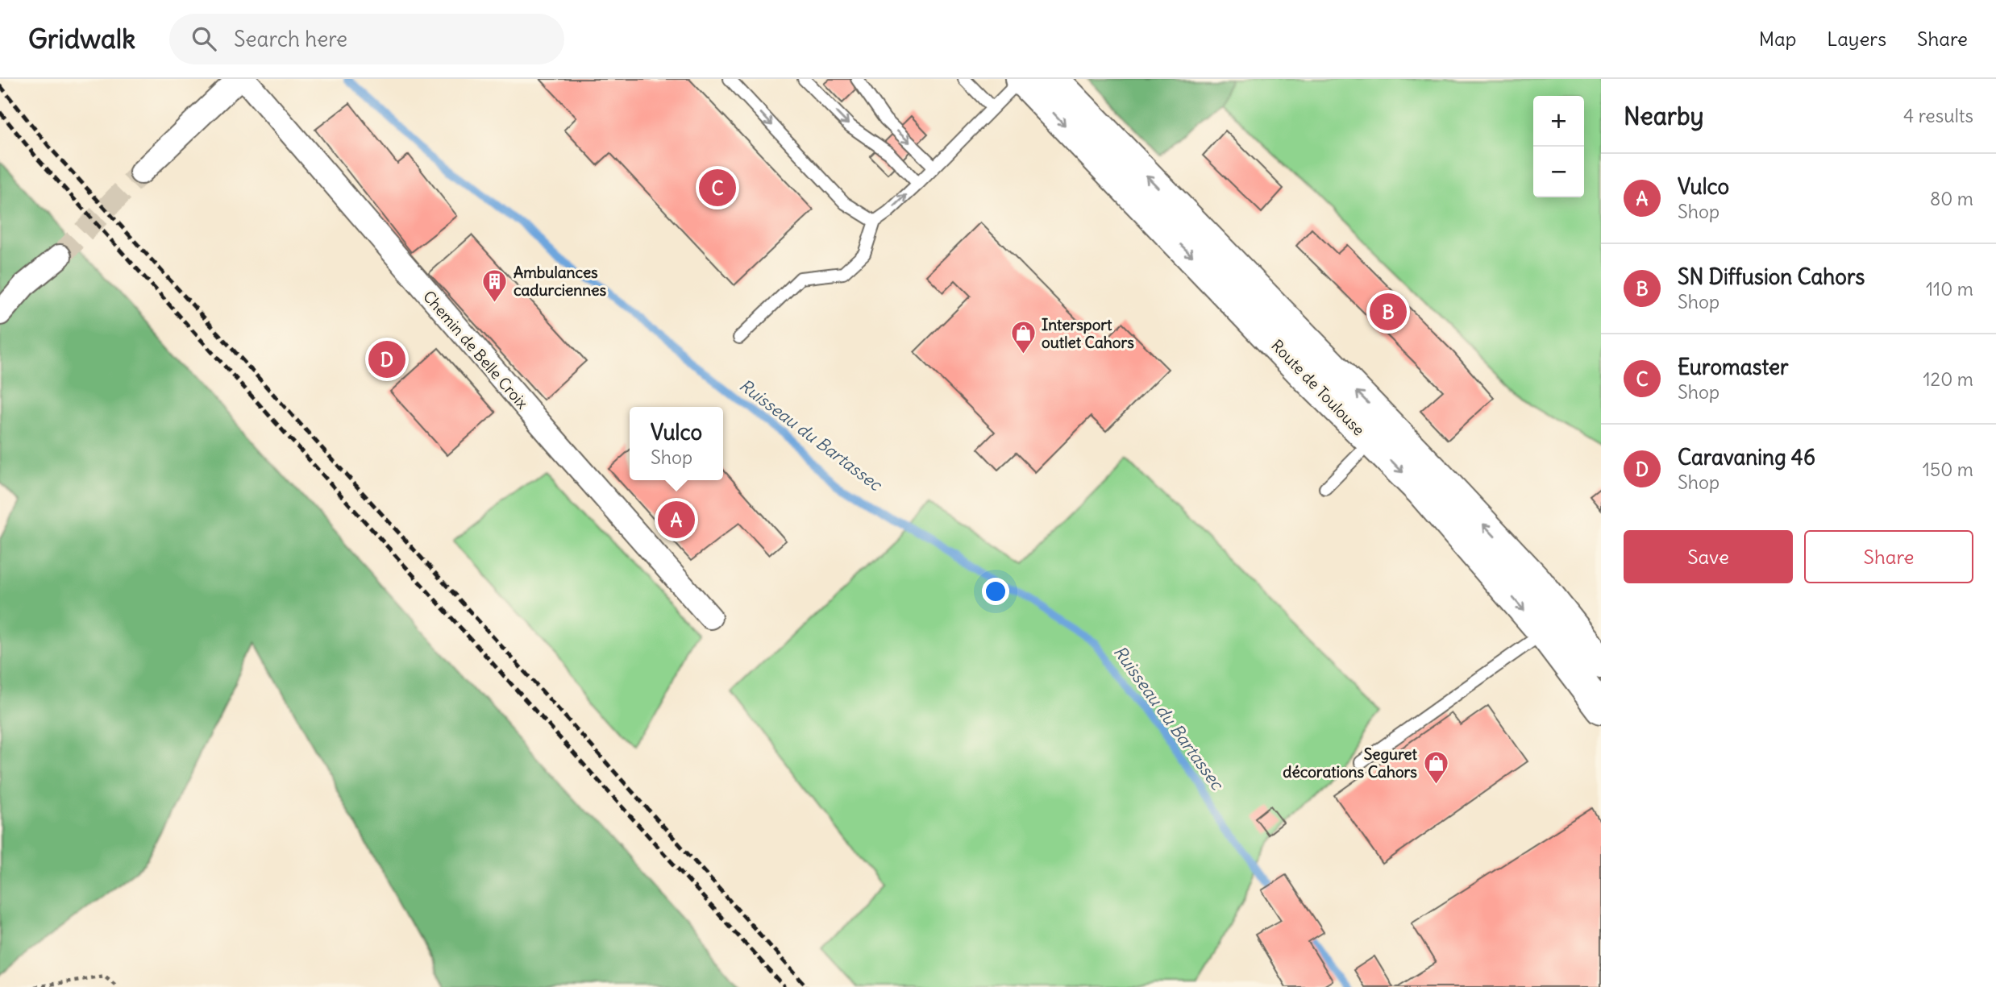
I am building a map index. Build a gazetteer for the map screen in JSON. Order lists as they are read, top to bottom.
{
  "streets": {
    "main road": ["Route de Toulouse"],
    "street": ["Chemin de Belle Croix"]
  },
  "water": ["Ruisseau du Bartassec"],
  "places": {
    "building": ["Ambulances cadurciennes"],
    "shop": ["Intersport outlet Cahors", "Seguret décorations Cahors"]
  },
  "page": {
    "header": "Gridwalk",
    "search": "Search here",
    "nav": ["Map", "Layers", "Share"],
    "heading": ["Nearby", "4 results"],
    "map_buttons": ["+", "−"],
    "list": [
      {
        "mark": "A",
        "name": "Vulco",
        "note": "Shop",
        "value": "80 m"
      },
      {
        "mark": "B",
        "name": "SN Diffusion Cahors",
        "note": "Shop",
        "value": "110 m"
      },
      {
        "mark": "C",
        "name": "Euromaster",
        "note": "Shop",
        "value": "120 m"
      },
      {
        "mark": "D",
        "name": "Caravaning 46",
        "note": "Shop",
        "value": "150 m"
      }
    ],
    "pins": [
      "C",
      "B",
      "D",
      "A"
    ],
    "popup": ["Vulco", "Shop"],
    "buttons": ["Save", "Share"]
  }
}
